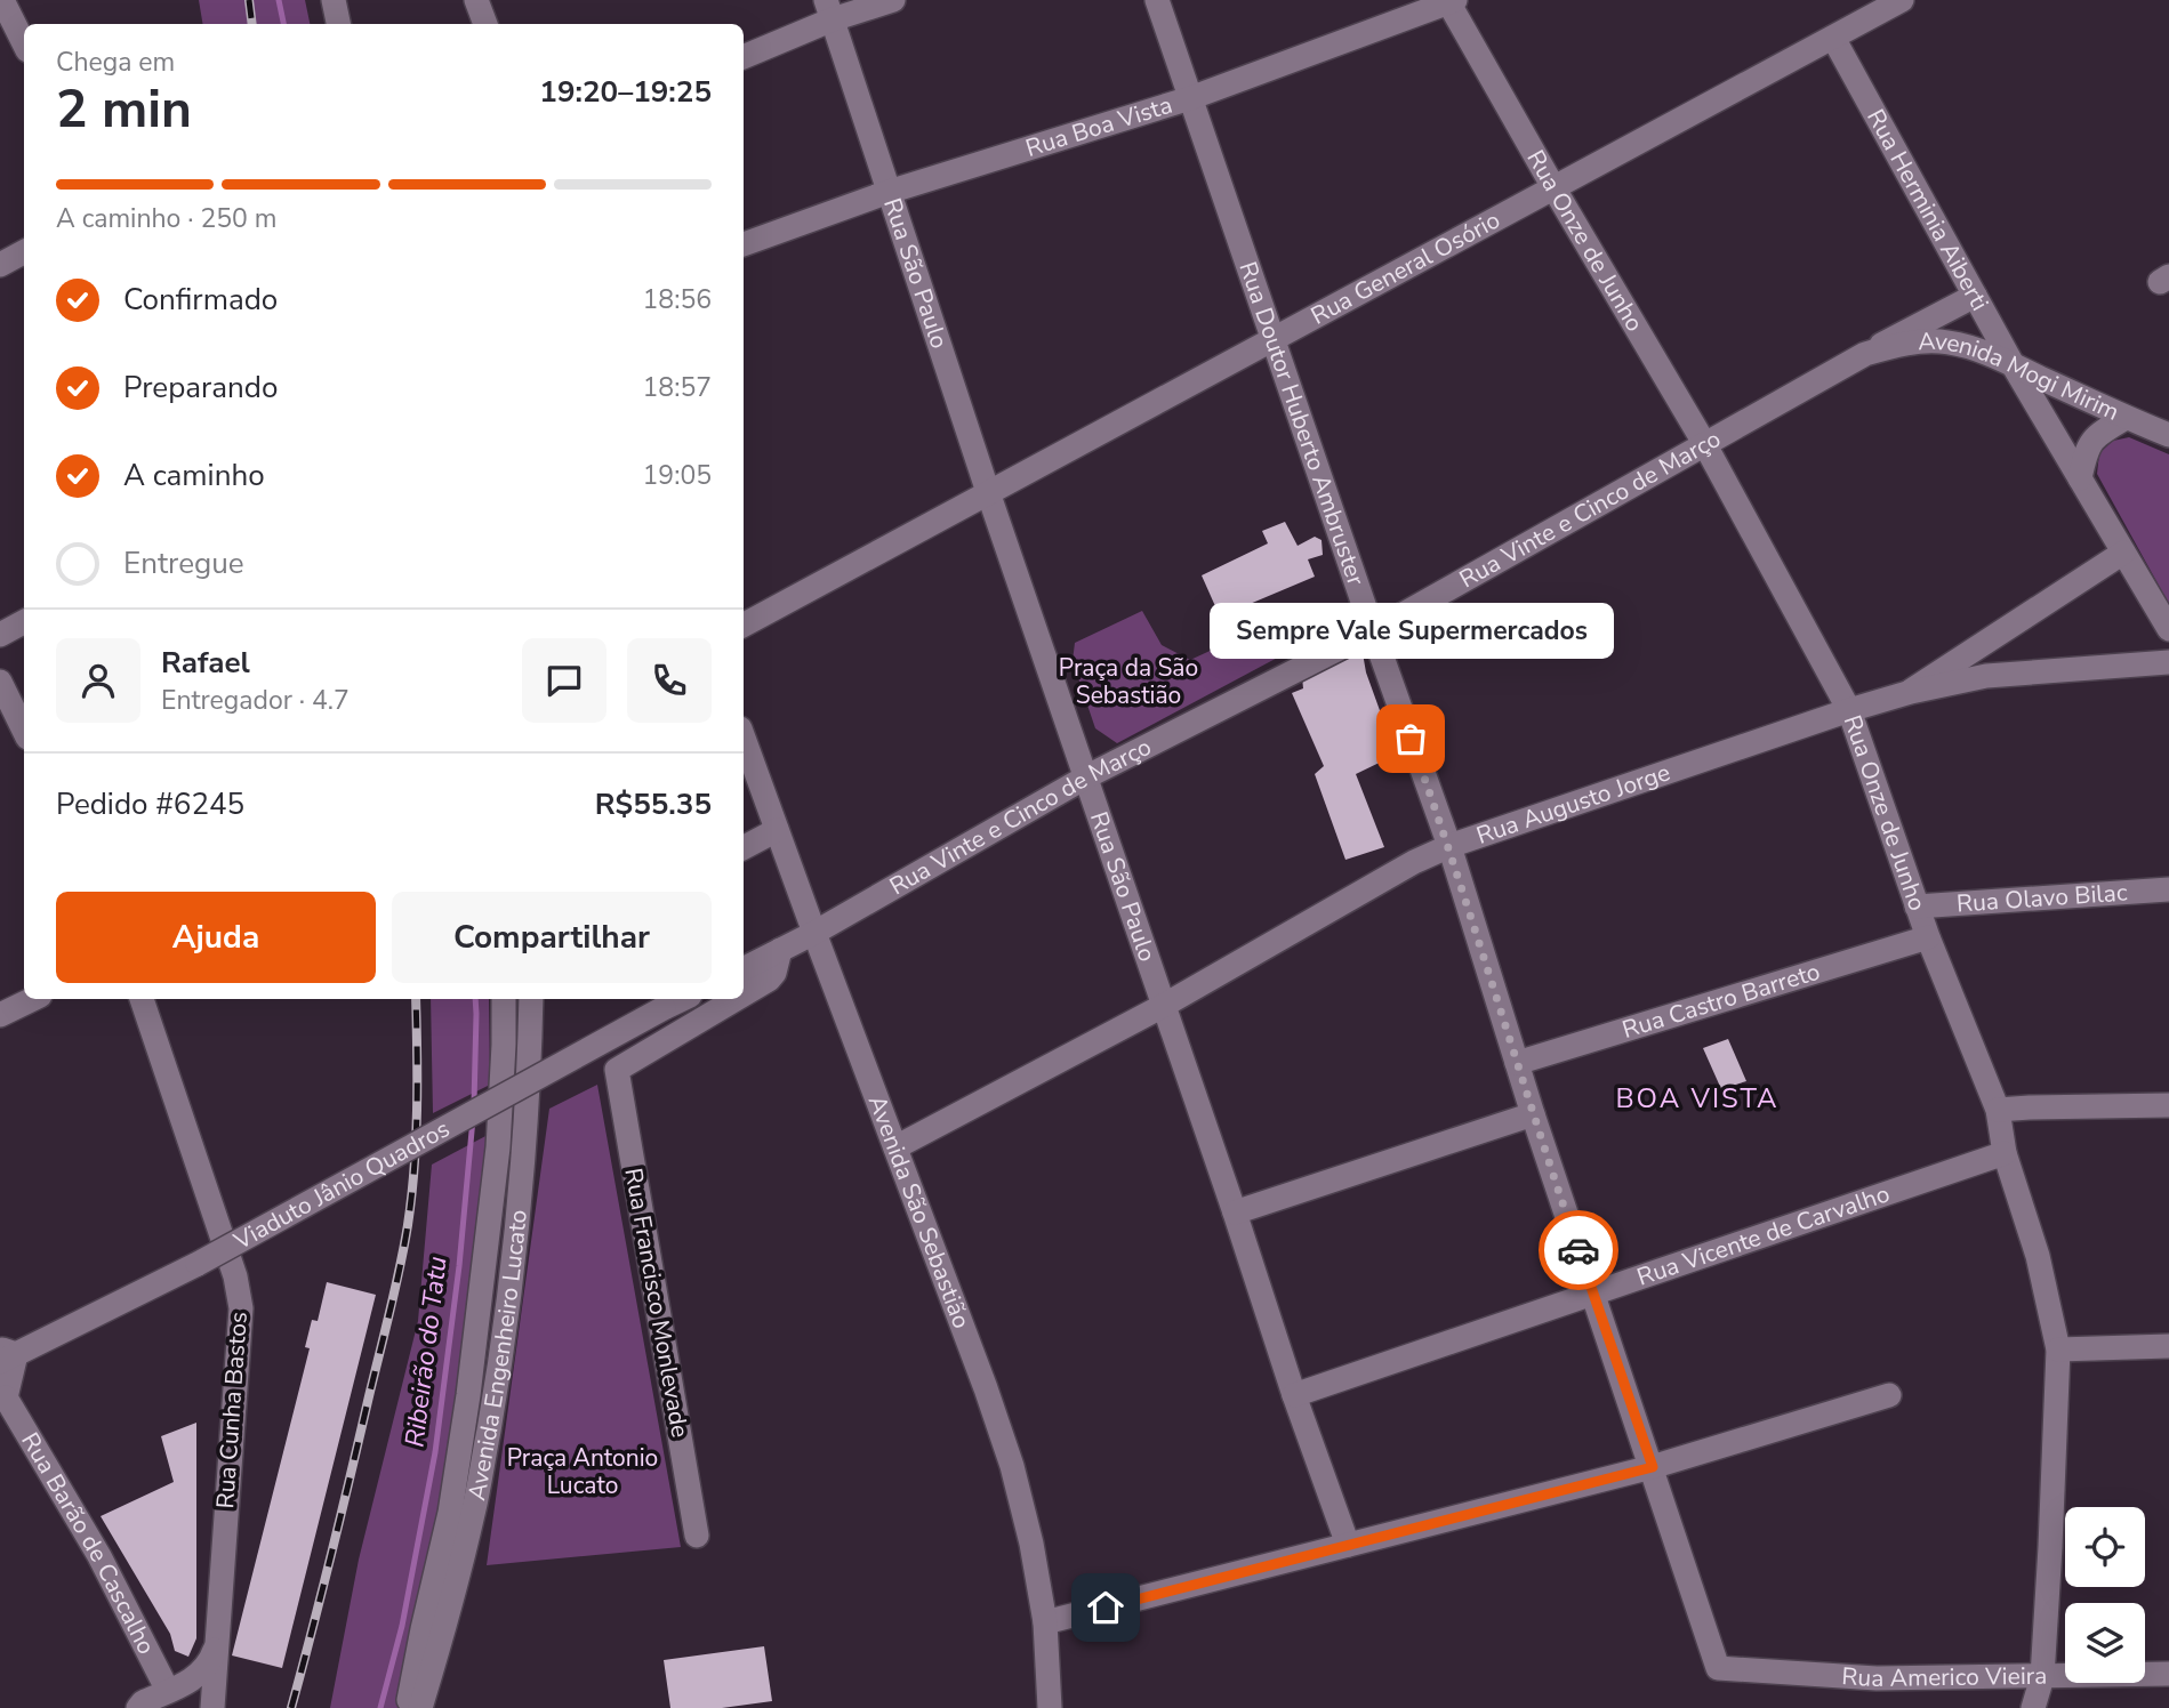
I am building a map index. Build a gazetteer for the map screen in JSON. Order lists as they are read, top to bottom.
{
  "streets": {
    "street": [
      "Rua Boa Vista",
      "Rua Herminia Aiberti",
      "Rua Onze de Junho",
      "Rua General Osório",
      "Rua São Paulo",
      "Avenida Mogi Mirim",
      "Rua Doutor Huberto Ambruster",
      "Rua Vinte e Cinco de Março",
      "Rua Augusto Jorge",
      "Rua Olavo Bilac",
      "Rua Castro Barreto",
      "Viaduto Jânio Quadros",
      "Avenida São Sebastião",
      "Rua Vicente de Carvalho",
      "Rua Francisco Monlevade",
      "Avenida Engenheiro Lucato",
      "Rua Cunha Bastos",
      "Rua Barão de Cascalho",
      "Rua Americo Vieira"
    ]
  },
  "crossings": [
    ["Rua Boa Vista", "Rua Onze de Junho"],
    ["Rua Boa Vista", "Rua São Paulo"],
    ["Rua Boa Vista", "Rua Doutor Huberto Ambruster"],
    ["Rua Herminia Aiberti", "Rua General Osório"],
    ["Rua Herminia Aiberti", "Avenida Mogi Mirim"],
    ["Rua Herminia Aiberti", "Rua Vinte e Cinco de Março"],
    ["Rua Onze de Junho", "Rua General Osório"],
    ["Rua Onze de Junho", "Rua Vinte e Cinco de Março"],
    ["Rua Onze de Junho", "Rua Augusto Jorge"],
    ["Rua Onze de Junho", "Rua Olavo Bilac"],
    ["Rua Onze de Junho", "Rua Castro Barreto"],
    ["Rua Onze de Junho", "Rua Vicente de Carvalho"],
    ["Rua Onze de Junho", "Rua Americo Vieira"],
    ["Rua General Osório", "Rua São Paulo"],
    ["Rua General Osório", "Rua Doutor Huberto Ambruster"],
    ["Rua São Paulo", "Rua Vinte e Cinco de Março"],
    ["Rua São Paulo", "Rua Augusto Jorge"],
    ["Rua São Paulo", "Rua Vicente de Carvalho"],
    ["Avenida Mogi Mirim", "Rua Vinte e Cinco de Março"],
    ["Rua Doutor Huberto Ambruster", "Rua Vinte e Cinco de Março"],
    ["Rua Doutor Huberto Ambruster", "Rua Augusto Jorge"],
    ["Rua Doutor Huberto Ambruster", "Rua Castro Barreto"],
    ["Rua Doutor Huberto Ambruster", "Rua Vicente de Carvalho"],
    ["Rua Doutor Huberto Ambruster", "Rua Americo Vieira"],
    ["Rua Vinte e Cinco de Março", "Avenida São Sebastião"],
    ["Rua Vinte e Cinco de Março", "Rua Francisco Monlevade"],
    ["Rua Augusto Jorge", "Avenida São Sebastião"]
  ],
  "districts": ["BOA VISTA"],
  "water": ["Ribeirão do Tatu"],
  "parks": ["Praça da São Sebastião", "Praça Antonio Lucato"],
  "places": ["Sempre Vale Supermercados"],
  "page": {
    "heading": ["2 min", "Chega em", "19:20–19:25"],
    "panel": [
      "Rafael",
      "Entregador · 4.7",
      "Pedido #6245",
      "R$55.35"
    ],
    "bar": "A caminho · 250 m",
    "list": [
      ["Confirmado", "18:56"],
      ["Preparando", "18:57"],
      ["A caminho", "19:05"],
      "Entregue"
    ],
    "bubble": "Sempre Vale Supermercados",
    "buttons": ["Ajuda", "Compartilhar"]
  }
}
